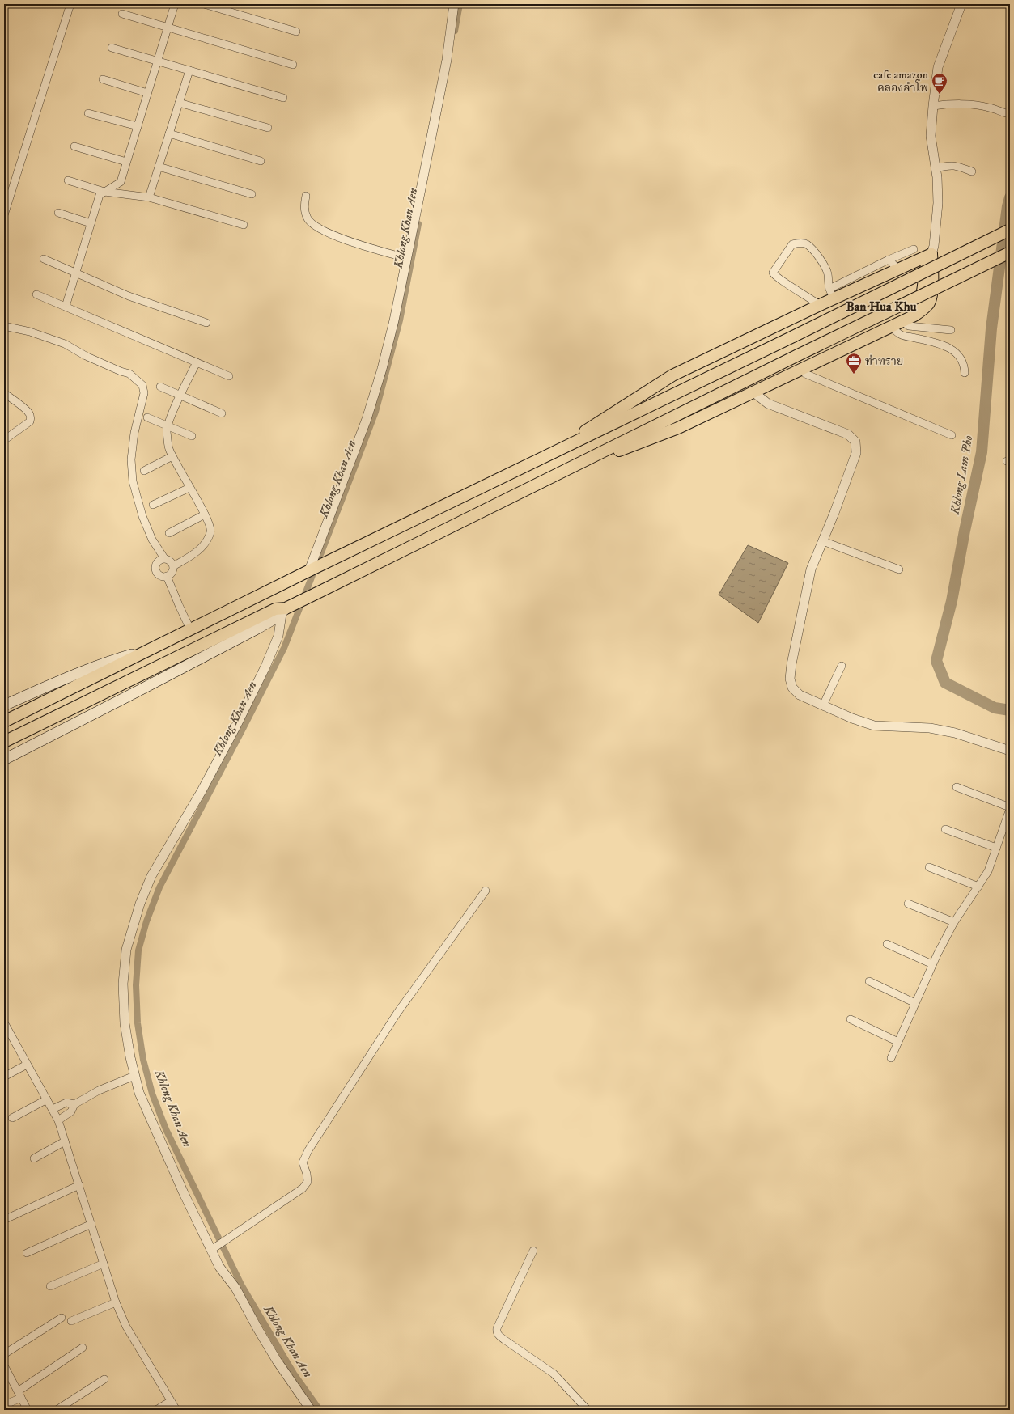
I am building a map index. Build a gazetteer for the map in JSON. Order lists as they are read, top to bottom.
{
  "districts": ["Ban Hua Khu"],
  "water": ["Khlong Khan Aen", "Khlong Lam Pho"],
  "places": {
    "cafe": ["cafe amazon คลองลำโพ"],
    "office": ["ท่าทราย"]
  }
}
